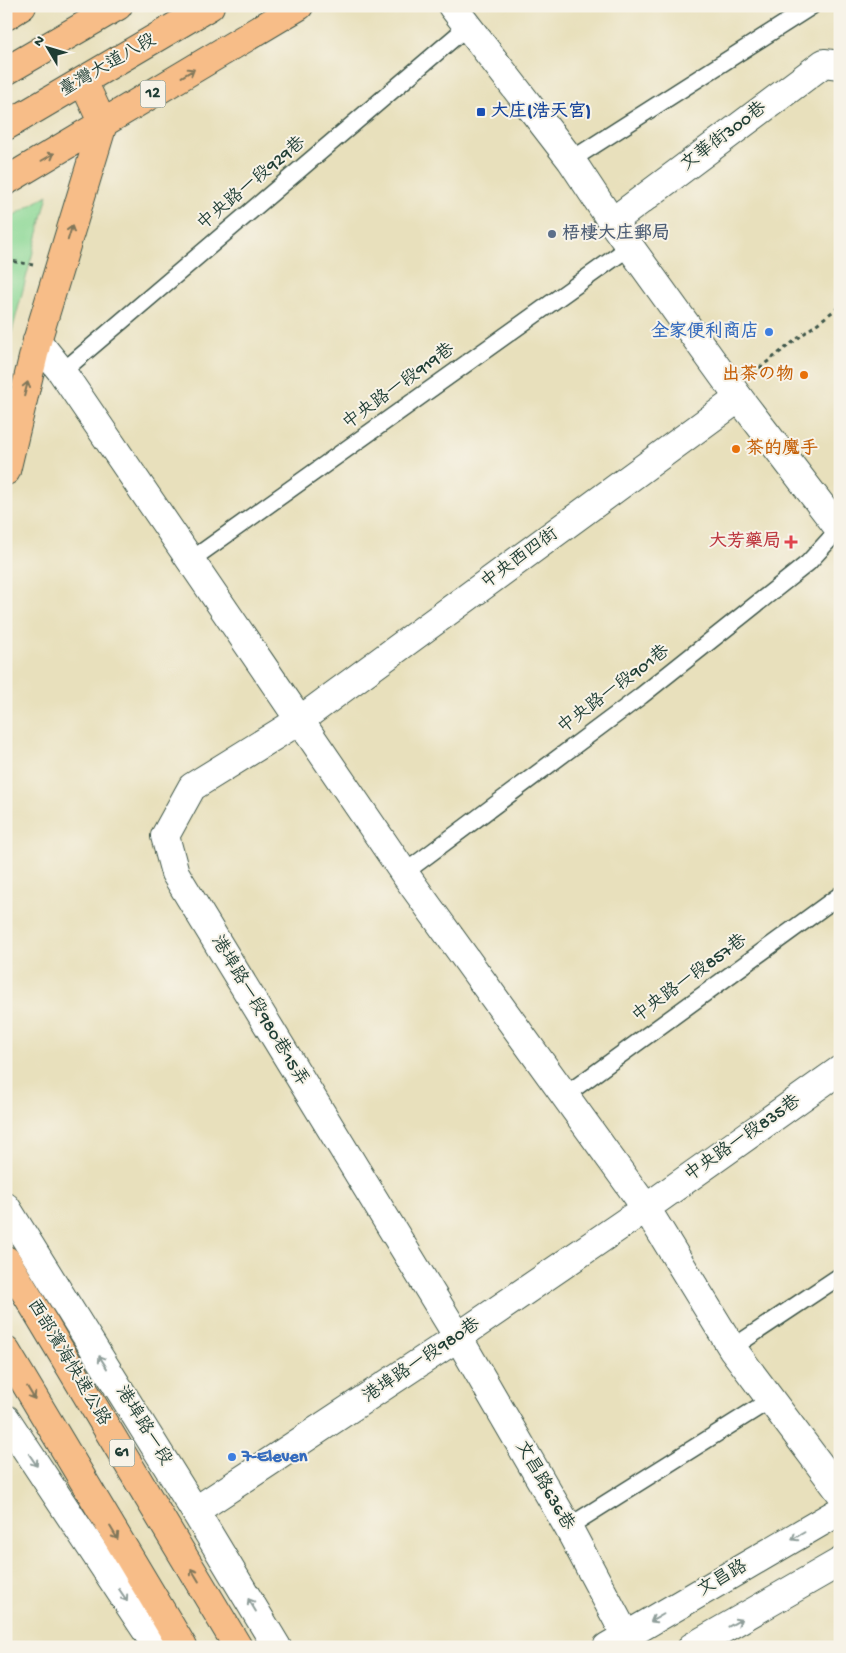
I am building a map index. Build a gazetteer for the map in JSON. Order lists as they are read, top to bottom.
{
  "streets": {
    "main road": [
      "臺灣大道八段",
      "12",
      "西部濱海快速公路",
      "61"
    ],
    "street": [
      "文華街300巷",
      "中央西四街",
      "港埠路一段980巷15弄",
      "中央路一段835巷",
      "港埠路一段980巷",
      "港埠路一段",
      "文昌路636巷",
      "文昌路"
    ],
    "lane": [
      "中央路一段929巷",
      "中央路一段919巷",
      "中央路一段901巷",
      "中央路一段857巷"
    ]
  },
  "crossings": [
    ["中央西四街", "港埠路一段980巷15弄"],
    ["港埠路一段980巷15弄", "港埠路一段980巷"],
    ["港埠路一段980巷15弄", "文昌路636巷"],
    ["中央路一段835巷", "港埠路一段980巷"],
    ["港埠路一段980巷", "港埠路一段"],
    ["港埠路一段980巷", "文昌路636巷"],
    ["文昌路636巷", "文昌路"]
  ],
  "places": {
    "transit": ["大庄(浩天宮)"],
    "other": [
      "梧棲大庄郵局",
      "全家便利商店",
      "出茶の物",
      "茶的魔手",
      "7-Eleven"
    ],
    "health": ["大芳藥局"]
  },
  "north": "top left"
}
